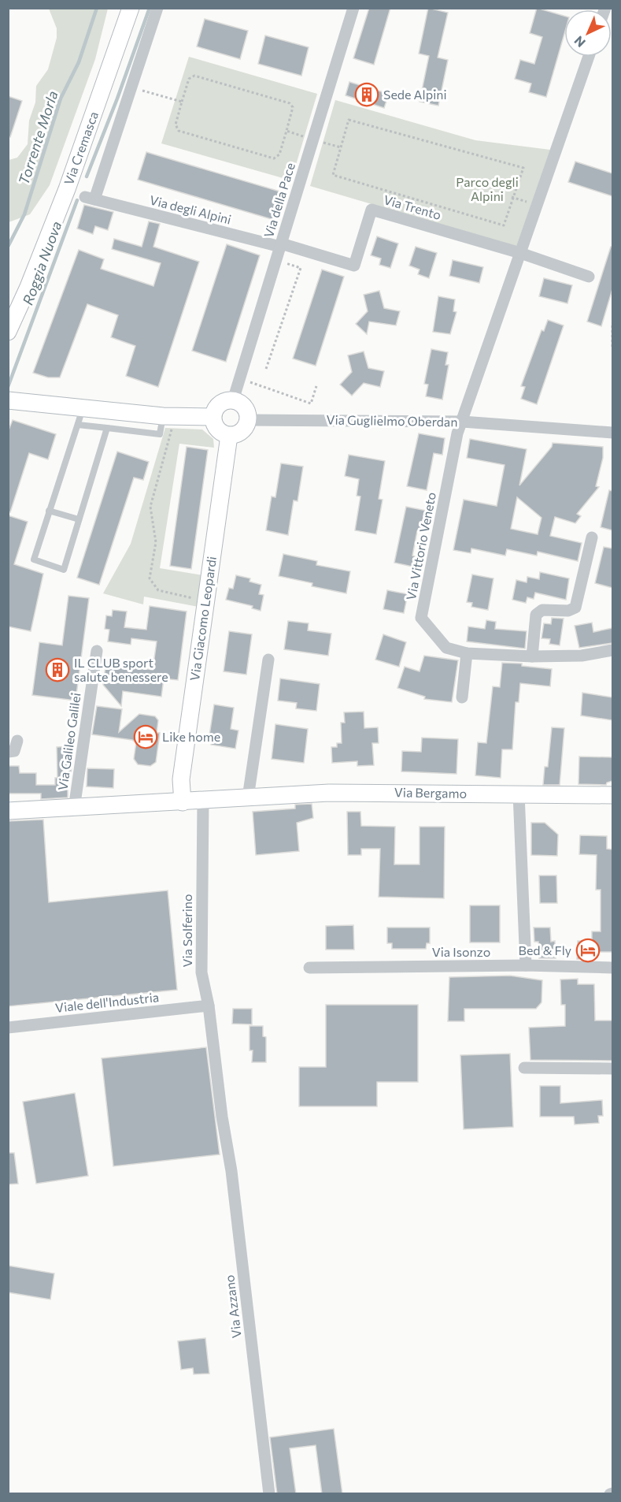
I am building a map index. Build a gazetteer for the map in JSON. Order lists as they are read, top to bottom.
{
  "streets": {
    "street": [
      "Via Cremasca",
      "Via della Pace",
      "Via Trento",
      "Via degli Alpini",
      "Via Guglielmo Oberdan",
      "Via Vittorio Veneto",
      "Via Giacomo Leopardi",
      "Via Galileo Galilei",
      "Via Bergamo",
      "Via Solferino",
      "Via Isonzo",
      "Viale dell'Industria",
      "Via Azzano"
    ]
  },
  "crossings": [
    ["Via della Pace", "Via Trento"],
    ["Via della Pace", "Via degli Alpini"],
    ["Via della Pace", "Via Guglielmo Oberdan"],
    ["Via della Pace", "Via Giacomo Leopardi"],
    ["Via Trento", "Via degli Alpini"],
    ["Via Guglielmo Oberdan", "Via Vittorio Veneto"],
    ["Via Guglielmo Oberdan", "Via Giacomo Leopardi"],
    ["Via Giacomo Leopardi", "Via Bergamo"],
    ["Via Galileo Galilei", "Via Bergamo"],
    ["Via Bergamo", "Via Solferino"],
    ["Via Solferino", "Viale dell'Industria"],
    ["Via Solferino", "Via Azzano"]
  ],
  "water": ["Torrente Morla", "Roggia Nuova"],
  "parks": ["Parco degli Alpini"],
  "places": {
    "building": ["Sede Alpini", "IL CLUB sport salute benessere"],
    "hotel": ["Like home", "Bed & Fly"]
  },
  "north": "bottom left"
}
